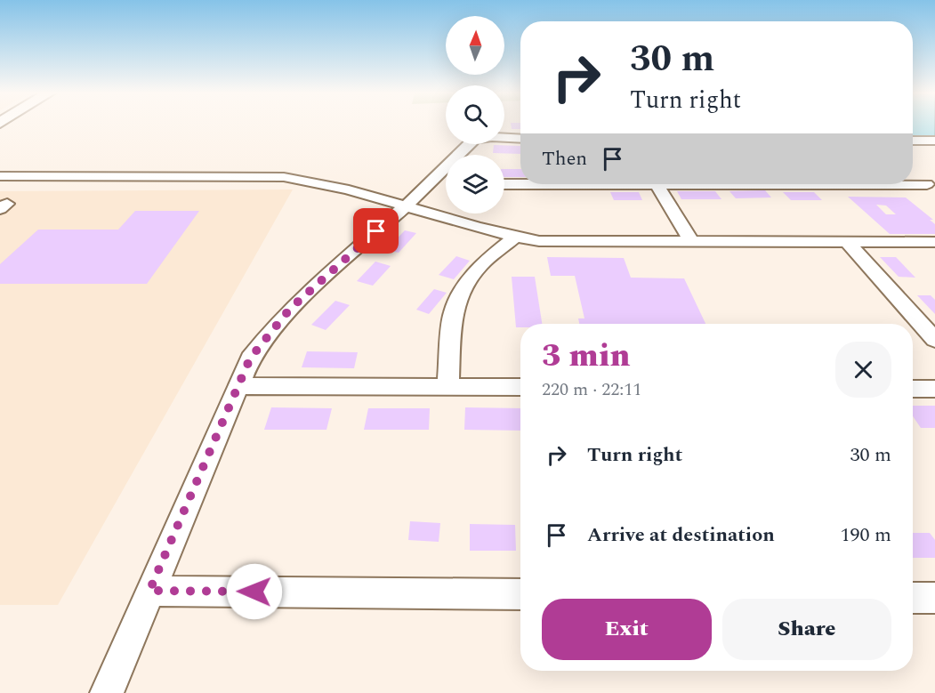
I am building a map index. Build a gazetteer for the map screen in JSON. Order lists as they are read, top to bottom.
{
  "north": "top",
  "page": {
    "turn": ["30 m", "Turn right"],
    "then": "Then",
    "heading": ["3 min", "220 m · 22:11"],
    "list": [
      {
        "name": "Turn right",
        "value": "30 m"
      },
      {
        "name": "Arrive at destination",
        "value": "190 m"
      }
    ],
    "buttons": ["Exit", "Share"]
  }
}
